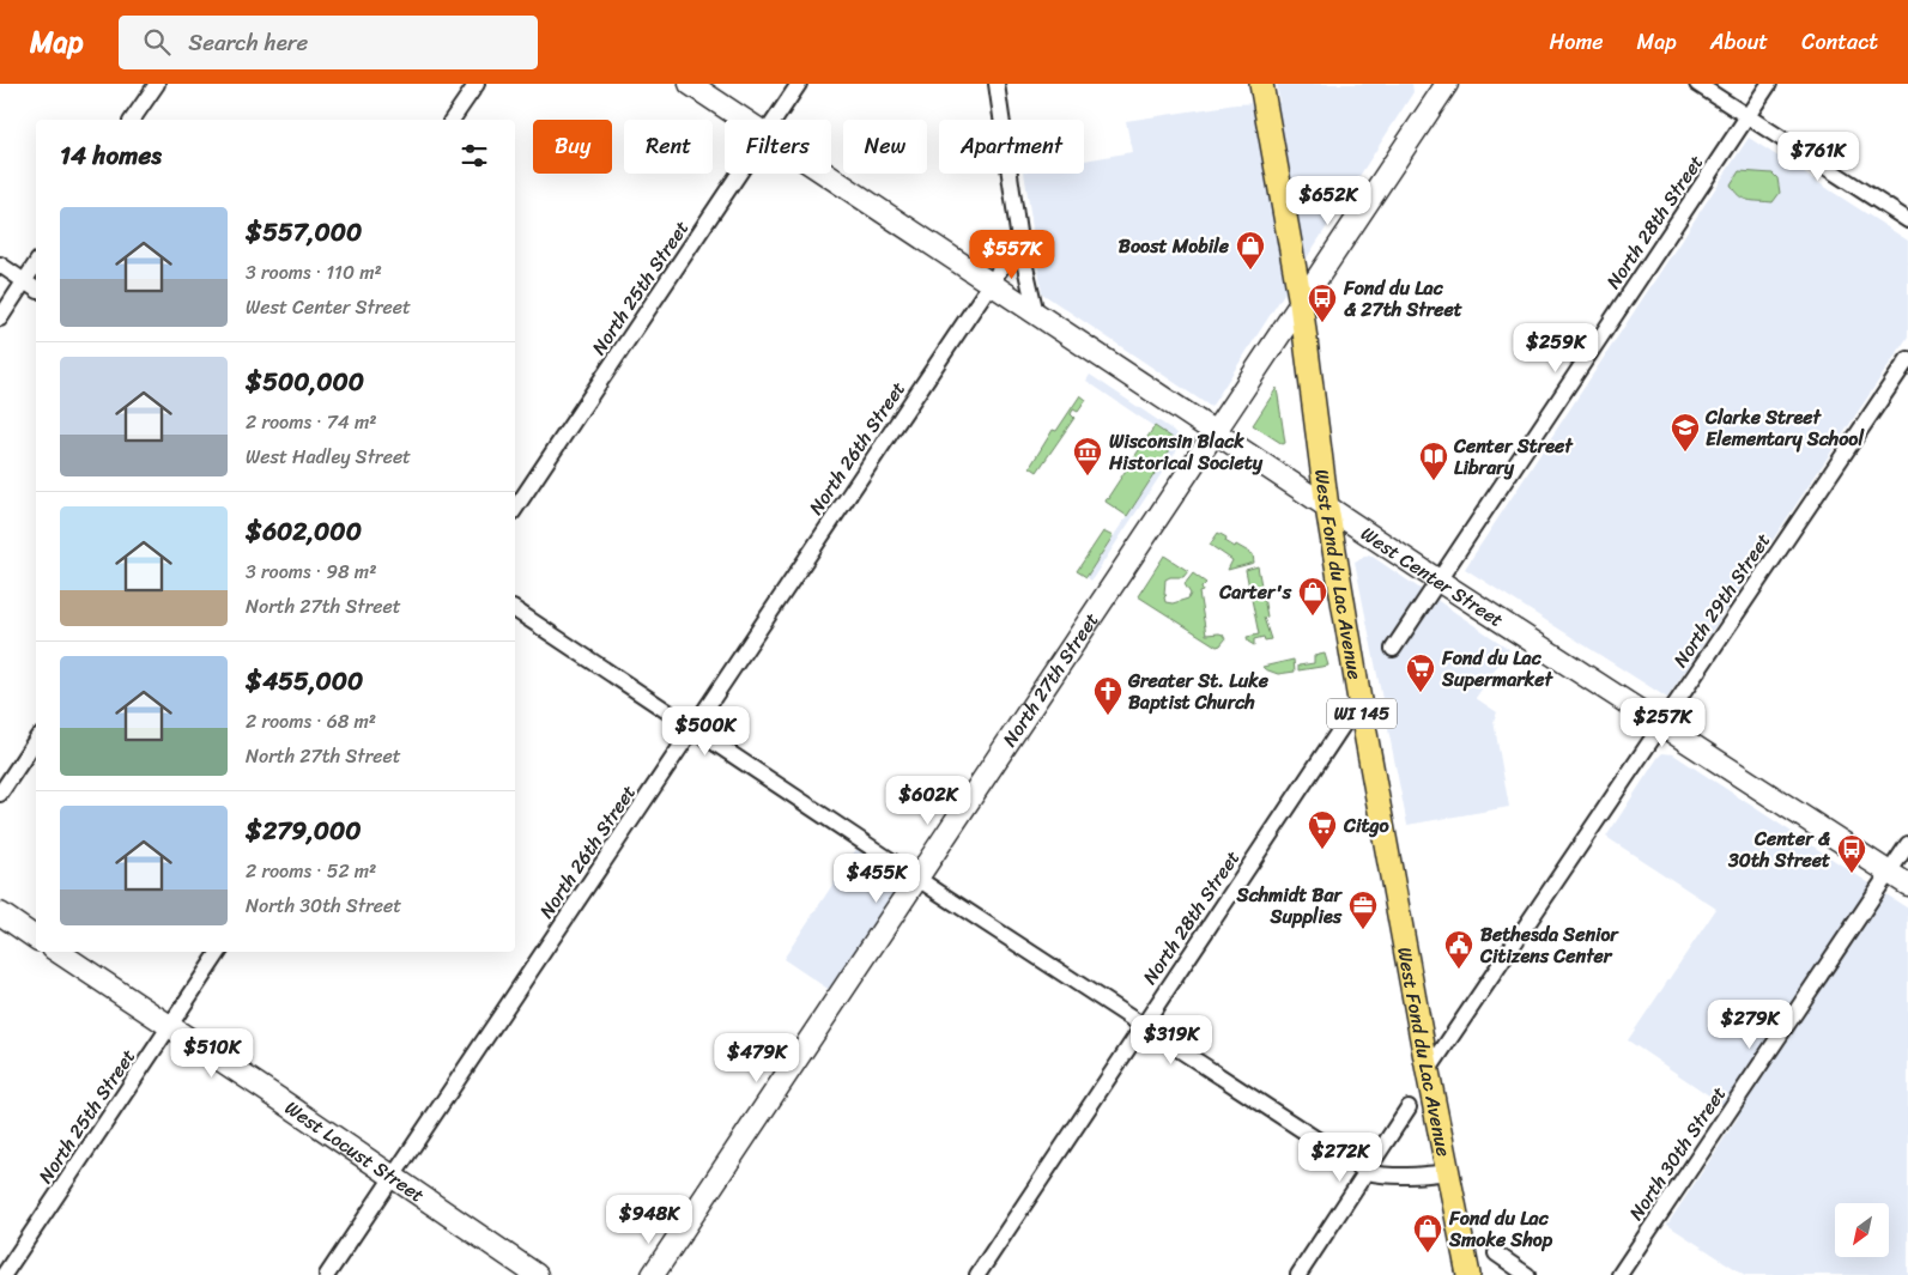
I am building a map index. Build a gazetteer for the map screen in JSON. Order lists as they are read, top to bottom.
{
  "streets": {
    "main road": ["West Fond du Lac Avenue", "WI 145"],
    "street": [
      "North 28th Street",
      "North 25th Street",
      "North 26th Street",
      "West Center Street",
      "North 29th Street",
      "North 27th Street",
      "West Locust Street",
      "North 30th Street"
    ]
  },
  "crossings": [
    ["North 28th Street", "West Fond du Lac Avenue"],
    ["North 28th Street", "West Center Street"],
    ["North 25th Street", "West Locust Street"],
    ["North 26th Street", "West Center Street"],
    ["North 26th Street", "West Locust Street"],
    ["West Fond du Lac Avenue", "West Center Street"],
    ["West Fond du Lac Avenue", "North 29th Street"],
    ["West Fond du Lac Avenue", "North 27th Street"],
    ["West Center Street", "North 29th Street"],
    ["West Center Street", "North 27th Street"],
    ["West Center Street", "North 30th Street"]
  ],
  "places": {
    "shop": ["Boost Mobile", "Carter's", "Fond du Lac Smoke Shop"],
    "bus stop": ["Fond du Lac & 27th Street", "Center & 30th Street"],
    "school or university": ["Clarke Street Elementary School"],
    "museum": ["Wisconsin Black Historical Society"],
    "library": ["Center Street Library"],
    "supermarket": ["Fond du Lac Supermarket", "Citgo"],
    "church": ["Greater St. Luke Baptist Church"],
    "office": ["Schmidt Bar Supplies"],
    "public building": ["Bethesda Senior Citizens Center"]
  },
  "north": "bottom left",
  "page": {
    "header": "Map",
    "search": "Search here",
    "nav": [
      "Home",
      "Map",
      "About",
      "Contact"
    ],
    "chip": [
      "Buy",
      "Rent",
      "Filters",
      "New",
      "Apartment"
    ],
    "heading": "14 homes",
    "price": [
      "$761K",
      "$652K",
      "$557K",
      "$259K",
      "$257K",
      "$500K",
      "$602K",
      "$455K",
      "$279K",
      "$319K",
      "$510K",
      "$479K",
      "$272K",
      "$948K"
    ],
    "list": [
      {
        "name": "$557,000",
        "note": "3 rooms · 110 m² · West Center Street"
      },
      {
        "name": "$500,000",
        "note": "2 rooms · 74 m² · West Hadley Street"
      },
      {
        "name": "$602,000",
        "note": "3 rooms · 98 m² · North 27th Street"
      },
      {
        "name": "$455,000",
        "note": "2 rooms · 68 m² · North 27th Street"
      },
      {
        "name": "$279,000",
        "note": "2 rooms · 52 m² · North 30th Street"
      }
    ]
  }
}
